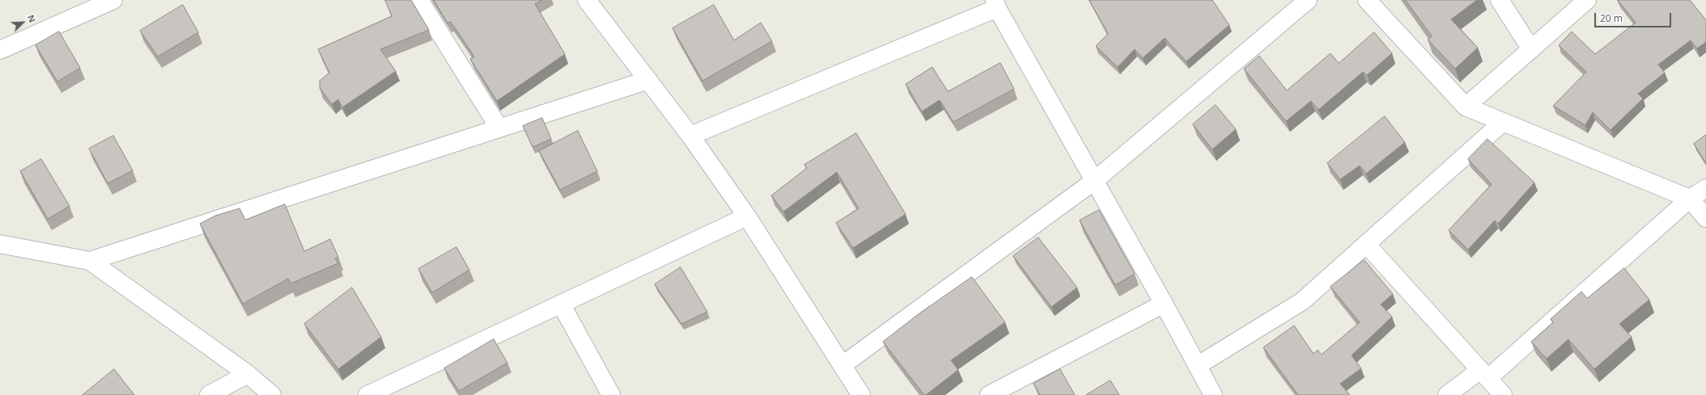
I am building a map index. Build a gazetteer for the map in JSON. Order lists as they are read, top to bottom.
{
  "scale_bar": "20 m",
  "north": "top right"
}
